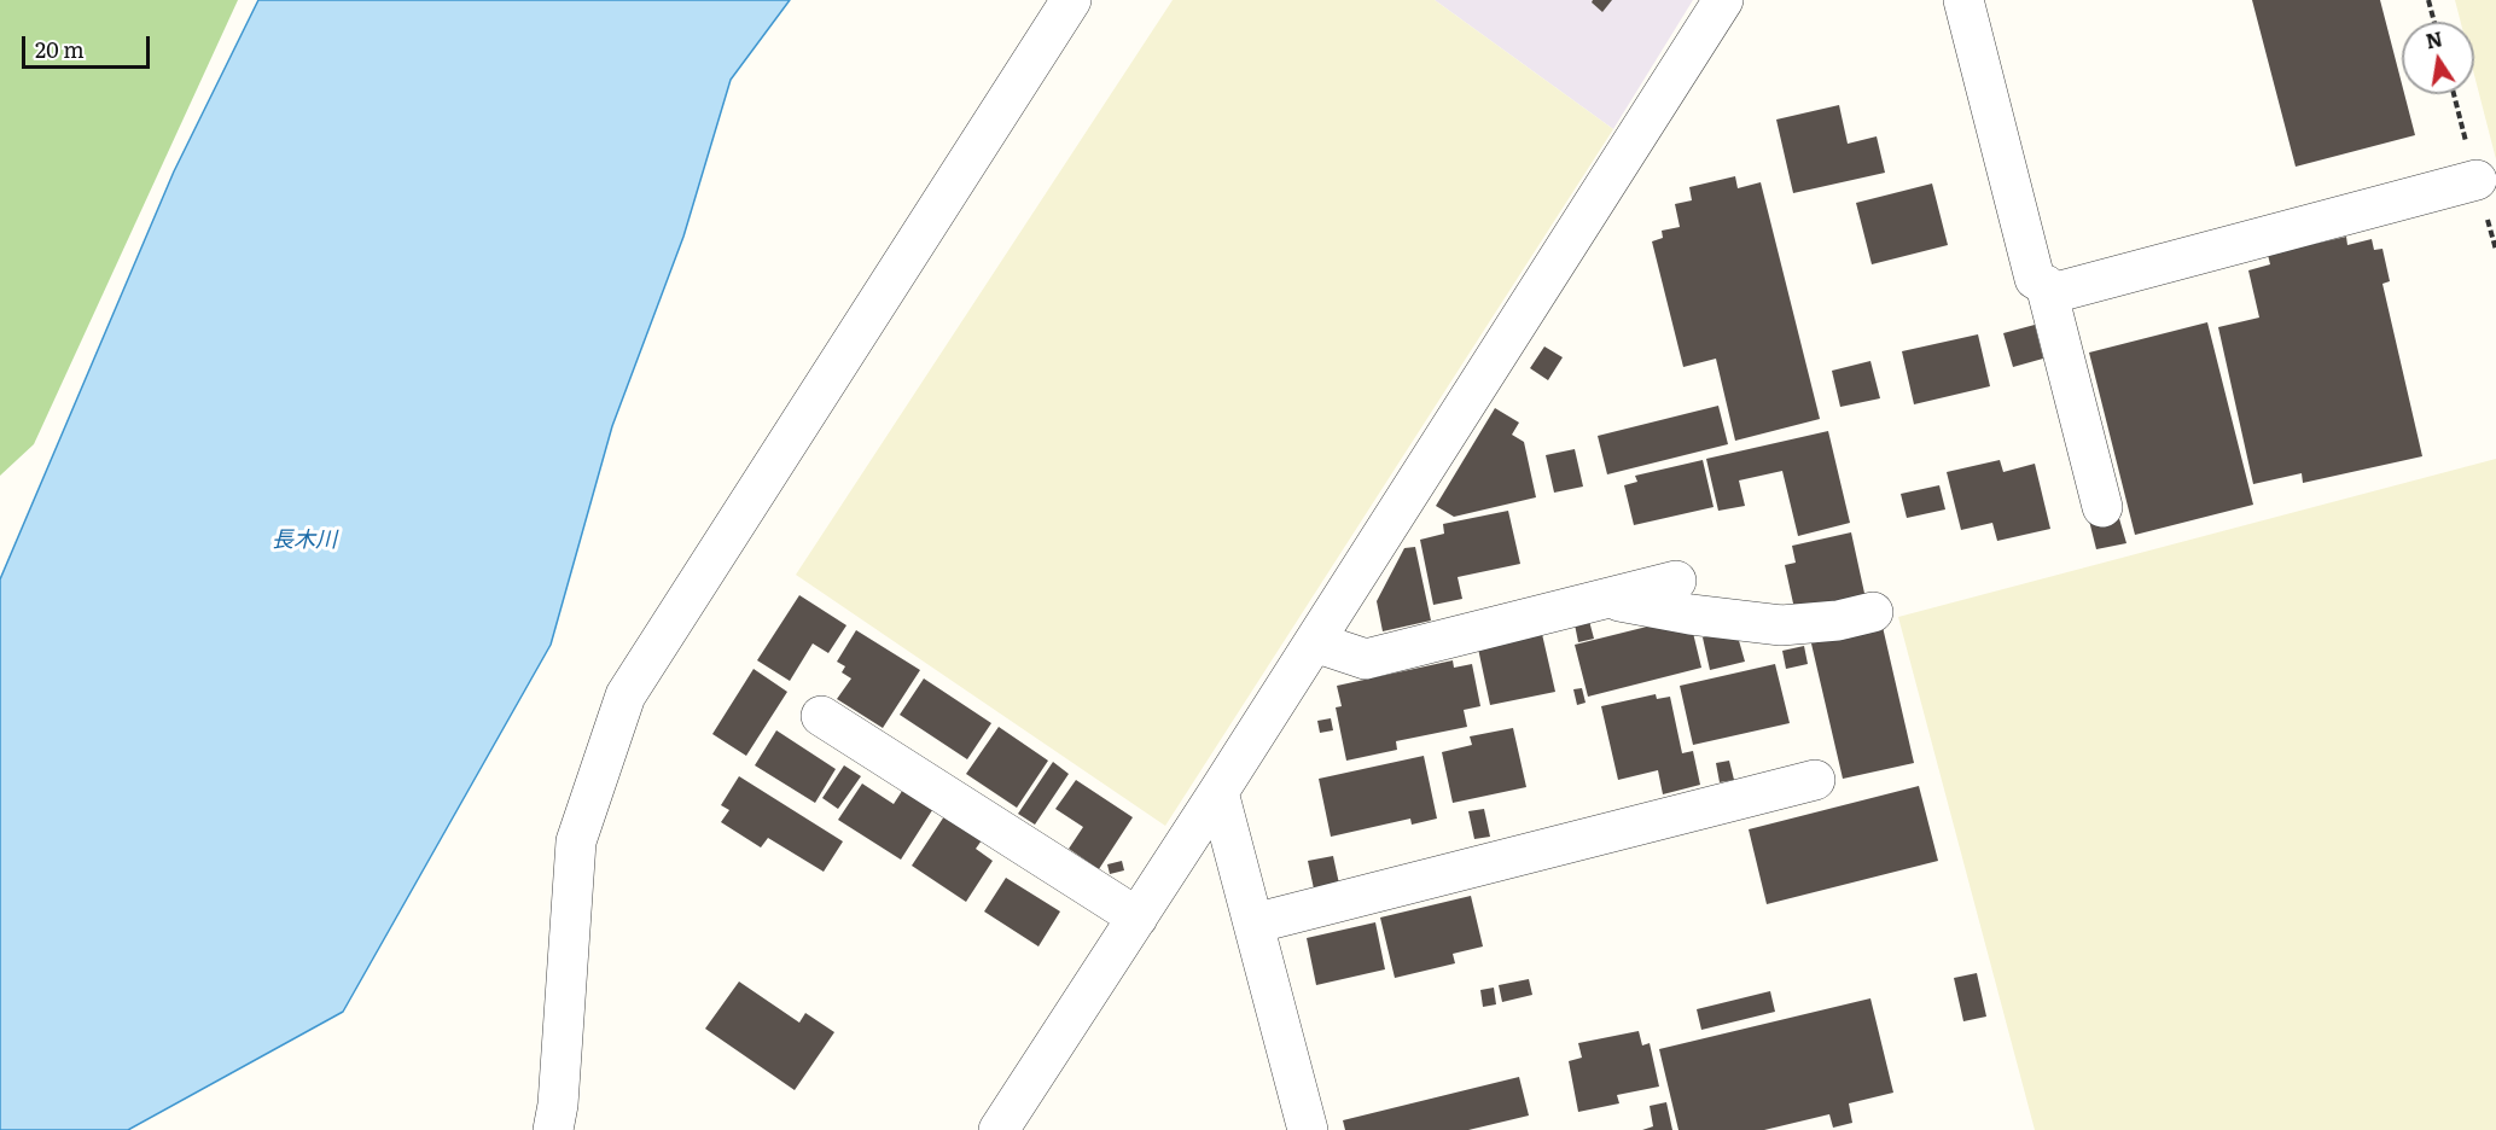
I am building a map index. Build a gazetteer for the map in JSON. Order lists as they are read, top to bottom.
{
  "water": ["長木川"],
  "scale_bar": "20 m",
  "north": "top"
}
